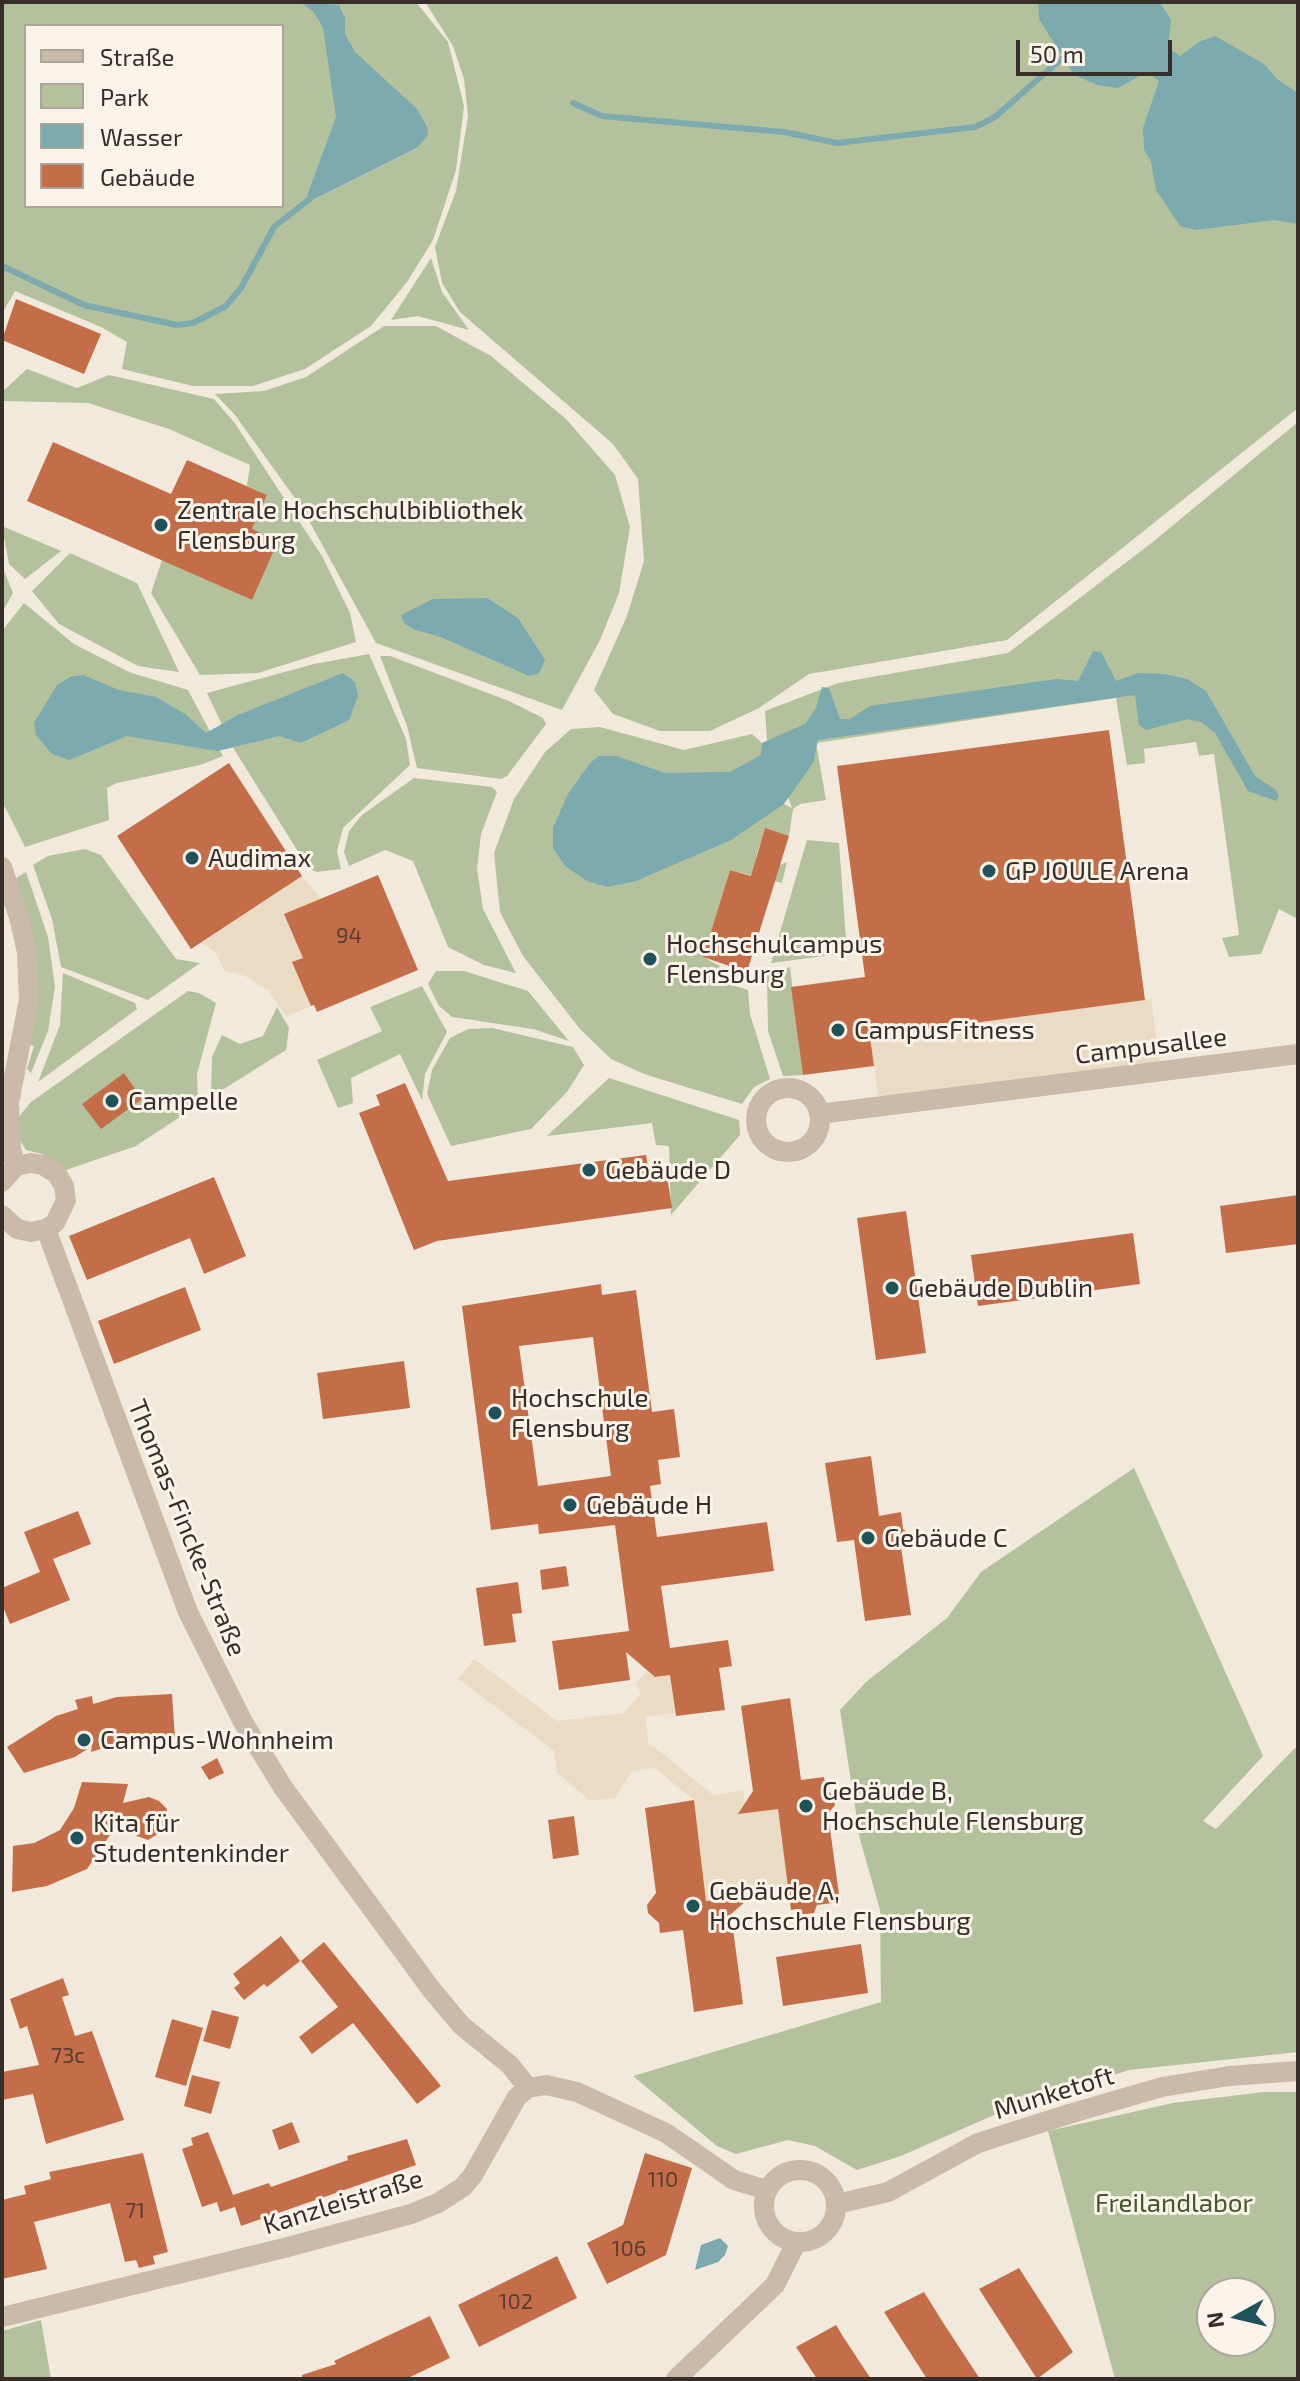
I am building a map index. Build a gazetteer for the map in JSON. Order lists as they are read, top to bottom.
{
  "streets": {
    "street": [
      "Campusallee",
      "Thomas-Fincke-Straße",
      "Munketoft",
      "Kanzleistraße"
    ]
  },
  "crossings": [
    ["Thomas-Fincke-Straße", "Kanzleistraße"]
  ],
  "parks": ["Freilandlabor"],
  "places": [
    "Zentrale Hochschulbibliothek Flensburg",
    "Audimax",
    "GP JOULE Arena",
    "Hochschulcampus Flensburg",
    "CampusFitness",
    "Campelle",
    "Gebäude D",
    "Gebäude Dublin",
    "Hochschule Flensburg",
    "Gebäude H",
    "Gebäude C",
    "Campus-Wohnheim",
    "Gebäude B, Hochschule Flensburg",
    "Kita für Studentenkinder",
    "Gebäude A, Hochschule Flensburg"
  ],
  "house_numbers": [
    "94",
    "73c",
    "110",
    "71",
    "106",
    "102"
  ],
  "legend": [
    "Straße",
    "Park",
    "Wasser",
    "Gebäude"
  ],
  "scale_bar": "50 m",
  "north": "left"
}
